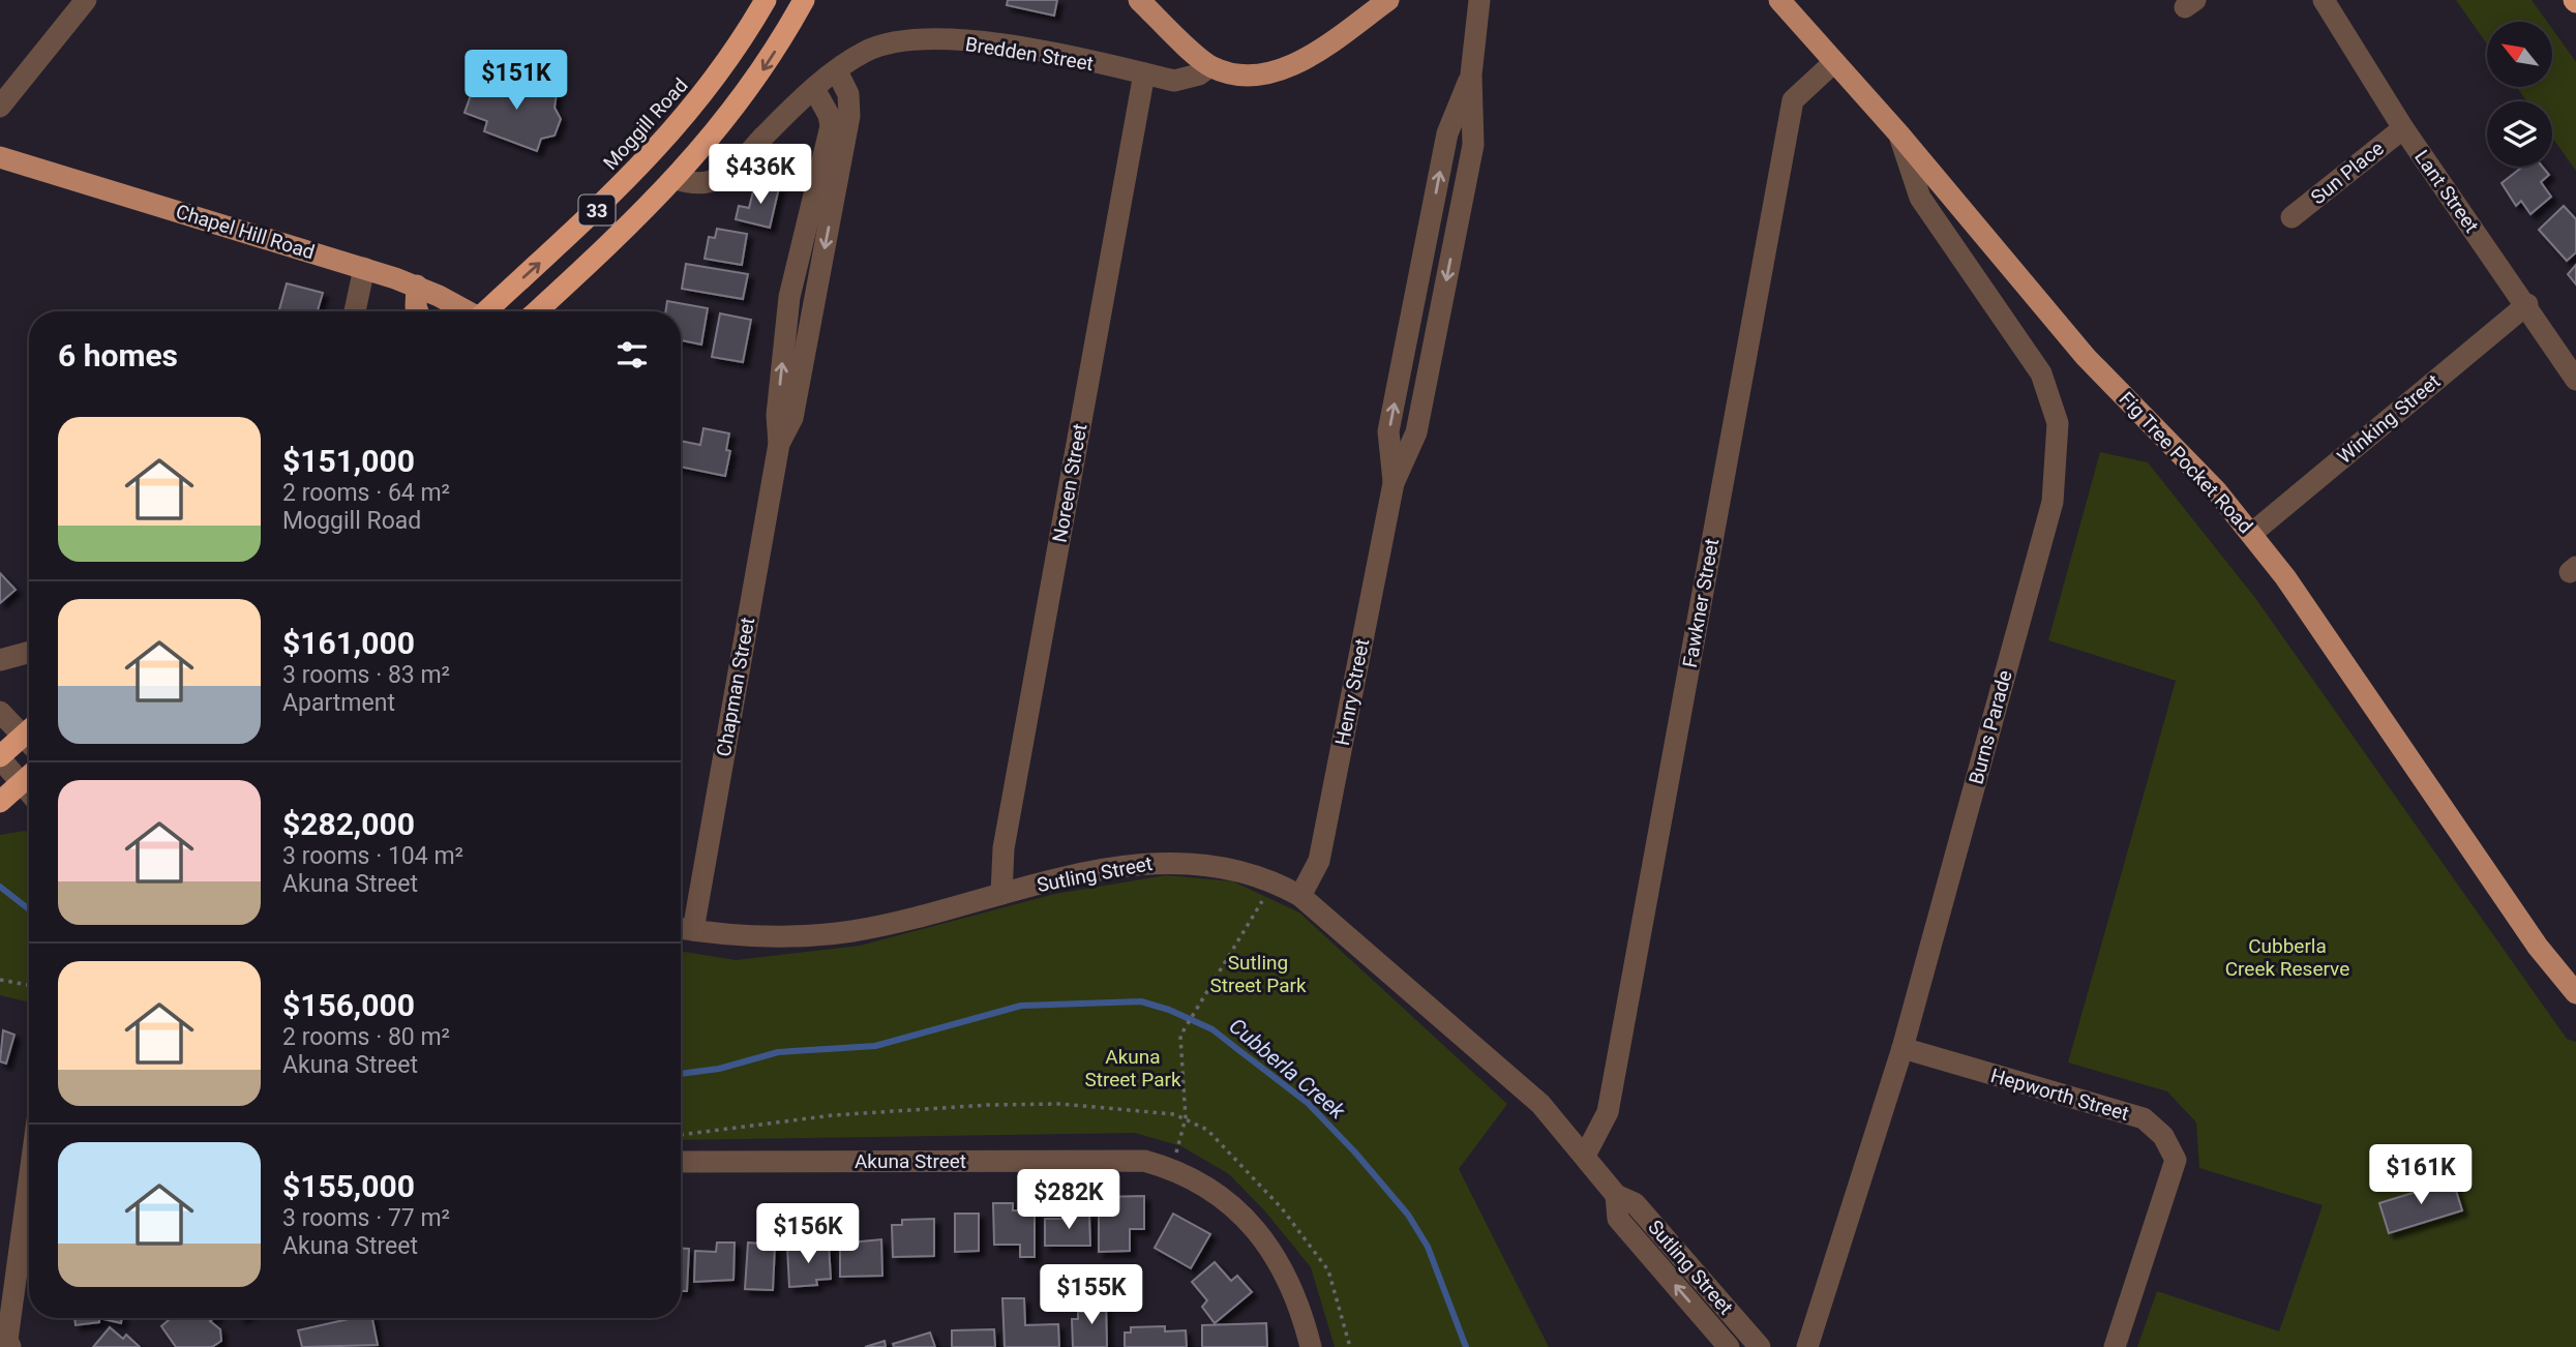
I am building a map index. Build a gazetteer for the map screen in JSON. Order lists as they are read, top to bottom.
{
  "streets": {
    "highway": ["Moggill Road", "33"],
    "main road": ["Chapel Hill Road", "Fig Tree Pocket Road"],
    "street": [
      "Bredden Street",
      "Sun Place",
      "Lant Street",
      "Winking Street",
      "Noreen Street",
      "Fawkner Street",
      "Chapman Street",
      "Henry Street",
      "Burns Parade",
      "Sutling Street",
      "Hepworth Street",
      "Akuna Street"
    ]
  },
  "crossings": [
    ["Bredden Street", "33"],
    ["Bredden Street", "Noreen Street"],
    ["Bredden Street", "Chapman Street"],
    ["Sun Place", "Lant Street"],
    ["Lant Street", "Winking Street"],
    ["Winking Street", "Fig Tree Pocket Road"],
    ["Fig Tree Pocket Road", "Fawkner Street"],
    ["Fig Tree Pocket Road", "Burns Parade"],
    ["Noreen Street", "Sutling Street"],
    ["Fawkner Street", "Sutling Street"],
    ["Chapman Street", "Sutling Street"],
    ["Henry Street", "Sutling Street"],
    ["Burns Parade", "Hepworth Street"]
  ],
  "water": ["Cubberla Creek"],
  "parks": ["Cubberla Creek Reserve", "Sutling Street Park", "Akuna Street Park"],
  "north": "top left",
  "page": {
    "price": [
      "$151K",
      "$436K",
      "$161K",
      "$282K",
      "$156K",
      "$155K"
    ],
    "heading": "6 homes",
    "list": [
      {
        "name": "$151,000",
        "note": "2 rooms · 64 m² · Moggill Road"
      },
      {
        "name": "$161,000",
        "note": "3 rooms · 83 m² · Apartment"
      },
      {
        "name": "$282,000",
        "note": "3 rooms · 104 m² · Akuna Street"
      },
      {
        "name": "$156,000",
        "note": "2 rooms · 80 m² · Akuna Street"
      },
      {
        "name": "$155,000",
        "note": "3 rooms · 77 m² · Akuna Street"
      }
    ]
  }
}
